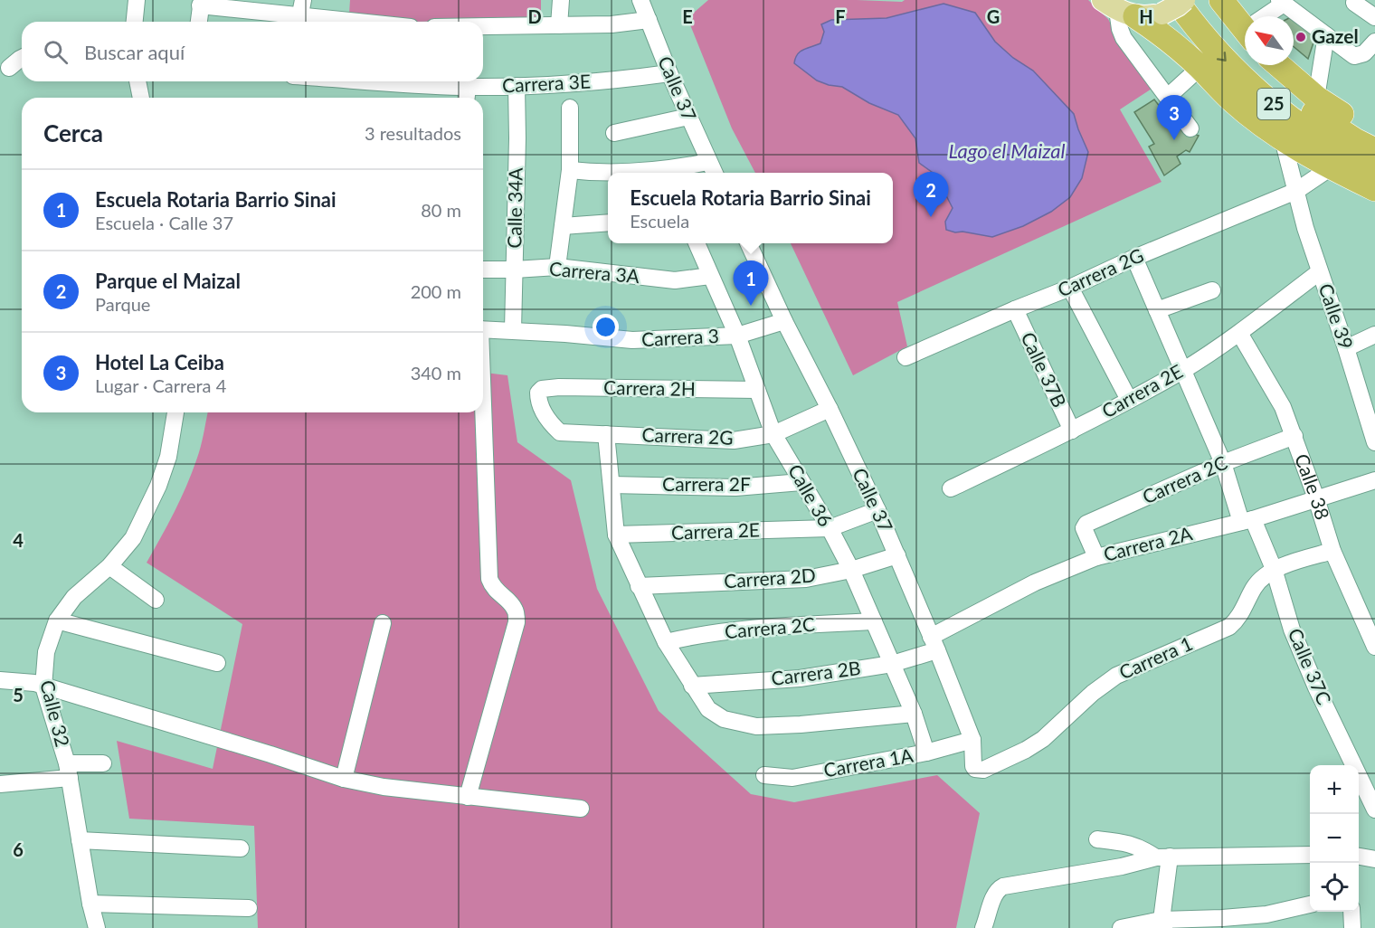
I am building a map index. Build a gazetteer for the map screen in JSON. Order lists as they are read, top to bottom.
{
  "streets": {
    "highway": ["25"],
    "street": [
      "Carrera 3E",
      "Calle 37",
      "Calle 34A",
      "Carrera 3A",
      "Carrera 2G",
      "Calle 39",
      "Carrera 3",
      "Calle 37B",
      "Carrera 2H",
      "Carrera 2E",
      "Carrera 2C",
      "Carrera 2F",
      "Calle 38",
      "Calle 36",
      "Carrera 2A",
      "Carrera 2D",
      "Carrera 1",
      "Calle 37C",
      "Carrera 2B",
      "Calle 32",
      "Carrera 1A"
    ]
  },
  "crossings": [
    ["Carrera 3E", "Calle 37"],
    ["Carrera 3E", "Calle 34A"],
    ["Calle 37", "Carrera 2G"],
    ["Calle 37", "Carrera 3"],
    ["Calle 37", "Carrera 2E"],
    ["Calle 37", "Carrera 2A"],
    ["Calle 37", "Carrera 2D"],
    ["Calle 37", "Carrera 1"],
    ["Calle 37", "Carrera 2B"],
    ["Calle 37", "Carrera 1A"],
    ["Calle 34A", "Carrera 3A"],
    ["Calle 34A", "Carrera 3"],
    ["Carrera 3A", "Calle 36"],
    ["Carrera 2G", "Calle 39"],
    ["Carrera 2G", "Calle 37B"],
    ["Carrera 2G", "Carrera 2H"],
    ["Carrera 2G", "Calle 36"],
    ["Carrera 2G", "Calle 37C"],
    ["Calle 39", "Carrera 2E"],
    ["Carrera 3", "Calle 36"],
    ["Calle 37B", "Carrera 2E"],
    ["Carrera 2H", "Calle 36"],
    ["Carrera 2E", "Calle 38"],
    ["Carrera 2E", "Calle 36"],
    ["Carrera 2E", "Calle 37C"],
    ["Carrera 2C", "Calle 38"],
    ["Carrera 2C", "Calle 36"],
    ["Carrera 2C", "Carrera 2A"],
    ["Carrera 2C", "Calle 37C"],
    ["Carrera 2F", "Calle 36"],
    ["Calle 38", "Carrera 2A"],
    ["Calle 38", "Carrera 1"],
    ["Calle 36", "Carrera 2D"],
    ["Calle 36", "Carrera 2B"],
    ["Calle 36", "Carrera 1A"],
    ["Carrera 2A", "Calle 37C"],
    ["Carrera 2A", "Carrera 2B"],
    ["Carrera 1", "Calle 37C"]
  ],
  "water": ["Lago el Maizal"],
  "places": ["Gazel"],
  "north": "top left",
  "page": {
    "search": "Buscar aquí",
    "pins": ["3", "2", "1"],
    "heading": ["Cerca", "3 resultados"],
    "list": [
      {
        "mark": "1",
        "name": "Escuela Rotaria Barrio Sinai",
        "note": "Escuela · Calle 37",
        "value": "80 m"
      },
      {
        "mark": "2",
        "name": "Parque el Maizal",
        "note": "Parque",
        "value": "200 m"
      },
      {
        "mark": "3",
        "name": "Hotel La Ceiba",
        "note": "Lugar · Carrera 4",
        "value": "340 m"
      }
    ],
    "popup": ["Escuela Rotaria Barrio Sinai", "Escuela"],
    "map_buttons": ["+", "−"]
  },
  "grid": {
    "columns": [
      "D",
      "E",
      "F",
      "G",
      "H"
    ],
    "rows": ["4", "5", "6"]
  }
}
